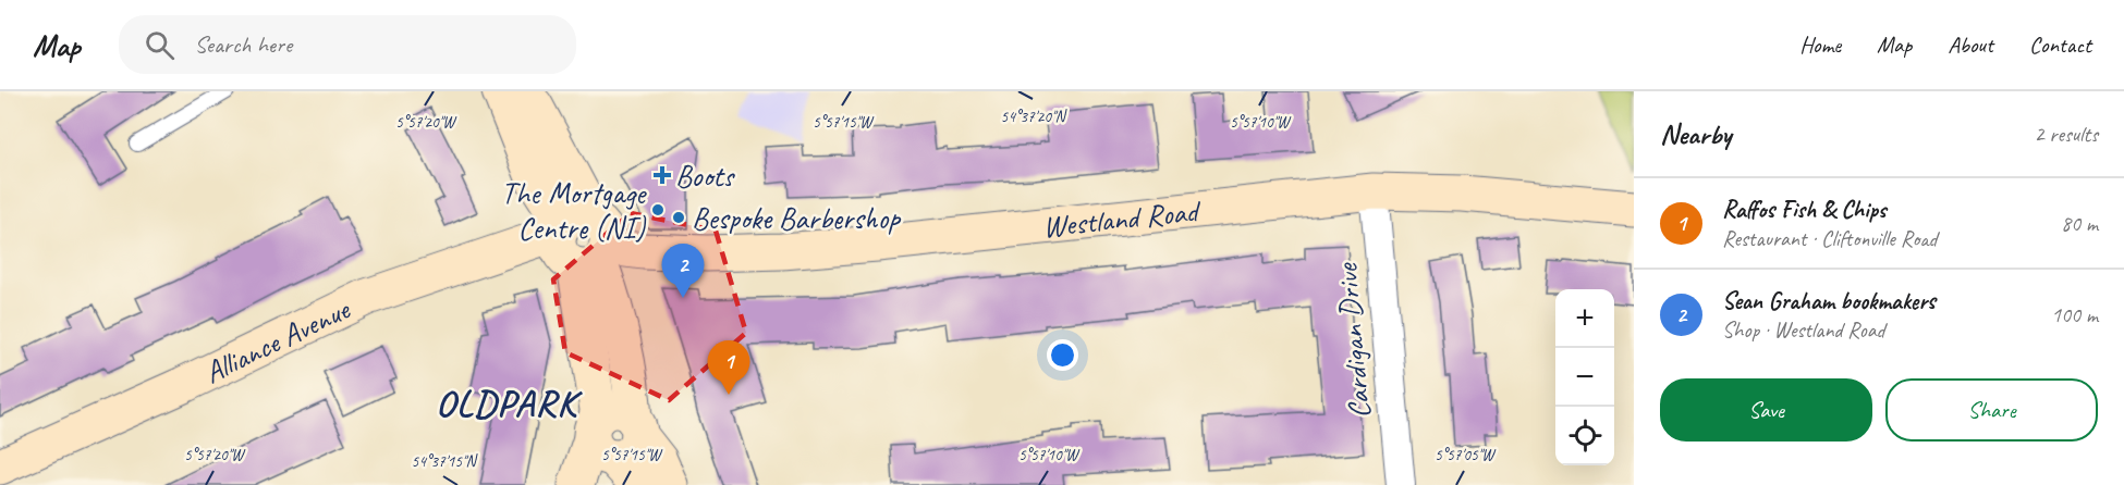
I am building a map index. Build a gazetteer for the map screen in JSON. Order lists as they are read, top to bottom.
{
  "streets": {
    "street": ["Westland Road", "Alliance Avenue", "Cardigan Drive"]
  },
  "crossings": [
    ["Westland Road", "Alliance Avenue"],
    ["Westland Road", "Cardigan Drive"]
  ],
  "districts": ["OLDPARK"],
  "places": {
    "health": ["Boots"],
    "other": ["The Mortgage Centre (NI)", "Bespoke Barbershop"]
  },
  "page": {
    "header": "Map",
    "search": "Search here",
    "nav": [
      "Home",
      "Map",
      "About",
      "Contact"
    ],
    "heading": ["Nearby", "2 results"],
    "list": [
      {
        "mark": "1",
        "name": "Raffos Fish & Chips",
        "note": "Restaurant · Cliftonville Road",
        "value": "80 m"
      },
      {
        "mark": "2",
        "name": "Sean Graham bookmakers",
        "note": "Shop · Westland Road",
        "value": "100 m"
      }
    ],
    "pins": ["2", "1"],
    "map_buttons": ["+", "−"],
    "buttons": ["Save", "Share"]
  },
  "coordinates": [
    "54°37'20\"N",
    "5°57'20\"W",
    "5°57'15\"W",
    "5°57'10\"W",
    "5°57'05\"W",
    "54°37'15\"N"
  ]
}
